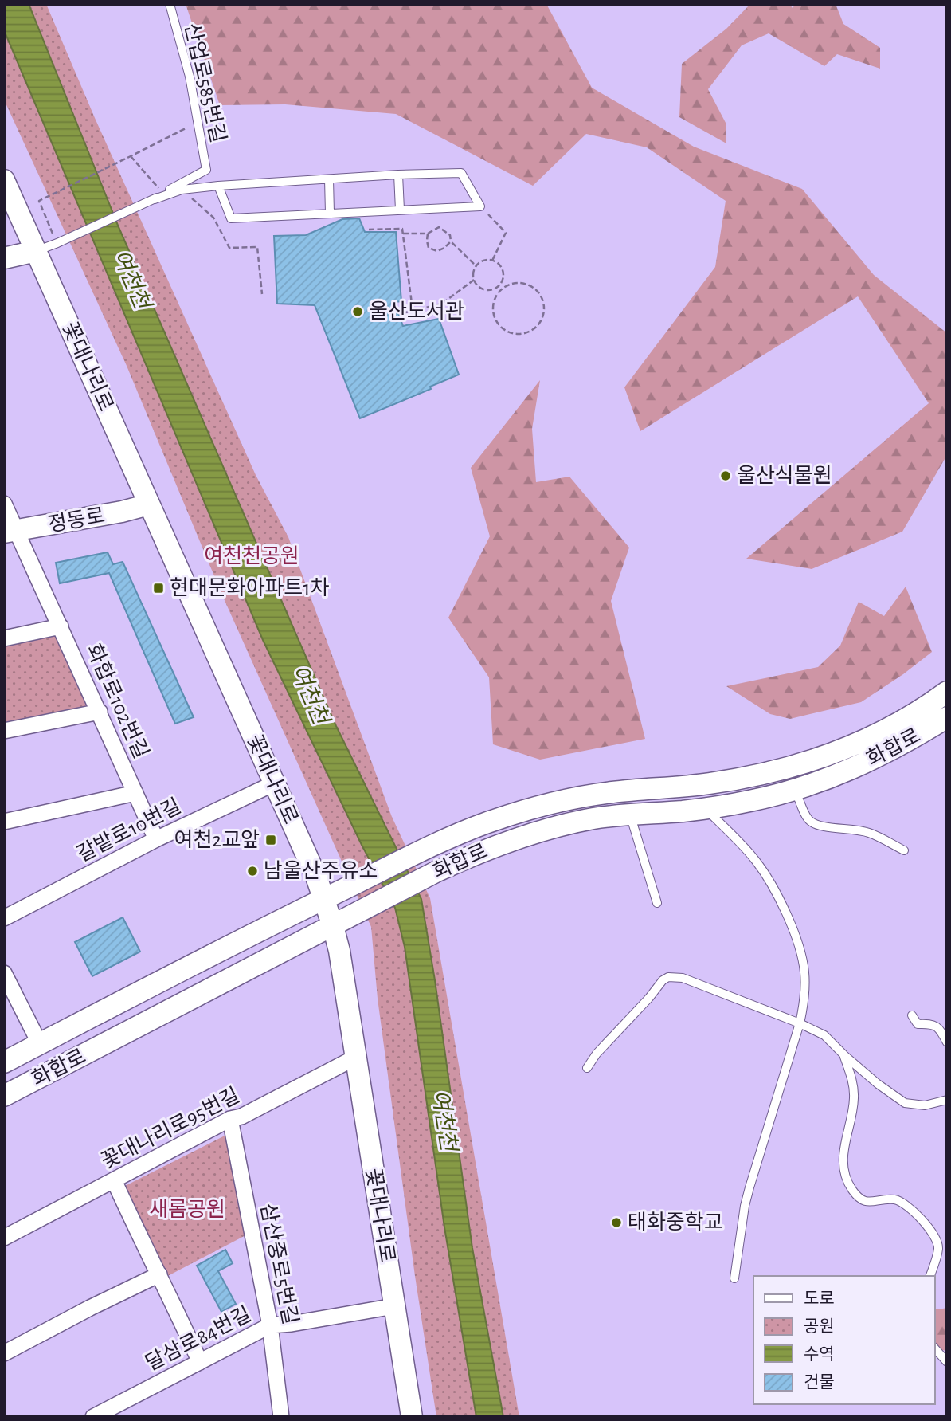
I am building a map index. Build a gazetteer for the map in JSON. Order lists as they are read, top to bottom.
{
  "streets": {
    "main road": ["꽃대나리로", "정동로", "화합로"],
    "street": [
      "화합로102번길",
      "갈밭로10번길",
      "꽃대나리로95번길",
      "삼산중로5번길",
      "달삼로84번길"
    ],
    "lane": ["산업로585번길"]
  },
  "crossings": [
    ["꽃대나리로", "정동로"],
    ["꽃대나리로", "화합로"],
    ["꽃대나리로", "갈밭로10번길"],
    ["꽃대나리로", "꽃대나리로95번길"],
    ["꽃대나리로", "달삼로84번길"],
    ["정동로", "화합로102번길"],
    ["화합로102번길", "갈밭로10번길"],
    ["꽃대나리로95번길", "삼산중로5번길"],
    ["삼산중로5번길", "달삼로84번길"]
  ],
  "water": ["여천천"],
  "parks": ["여천천공원", "새롬공원"],
  "places": {
    "other": [
      "울산도서관",
      "울산식물원",
      "남울산주유소",
      "태화중학교"
    ],
    "transit": ["현대문화아파트1차", "여천2교앞"]
  },
  "legend": [
    "도로",
    "공원",
    "수역",
    "건물"
  ]
}
